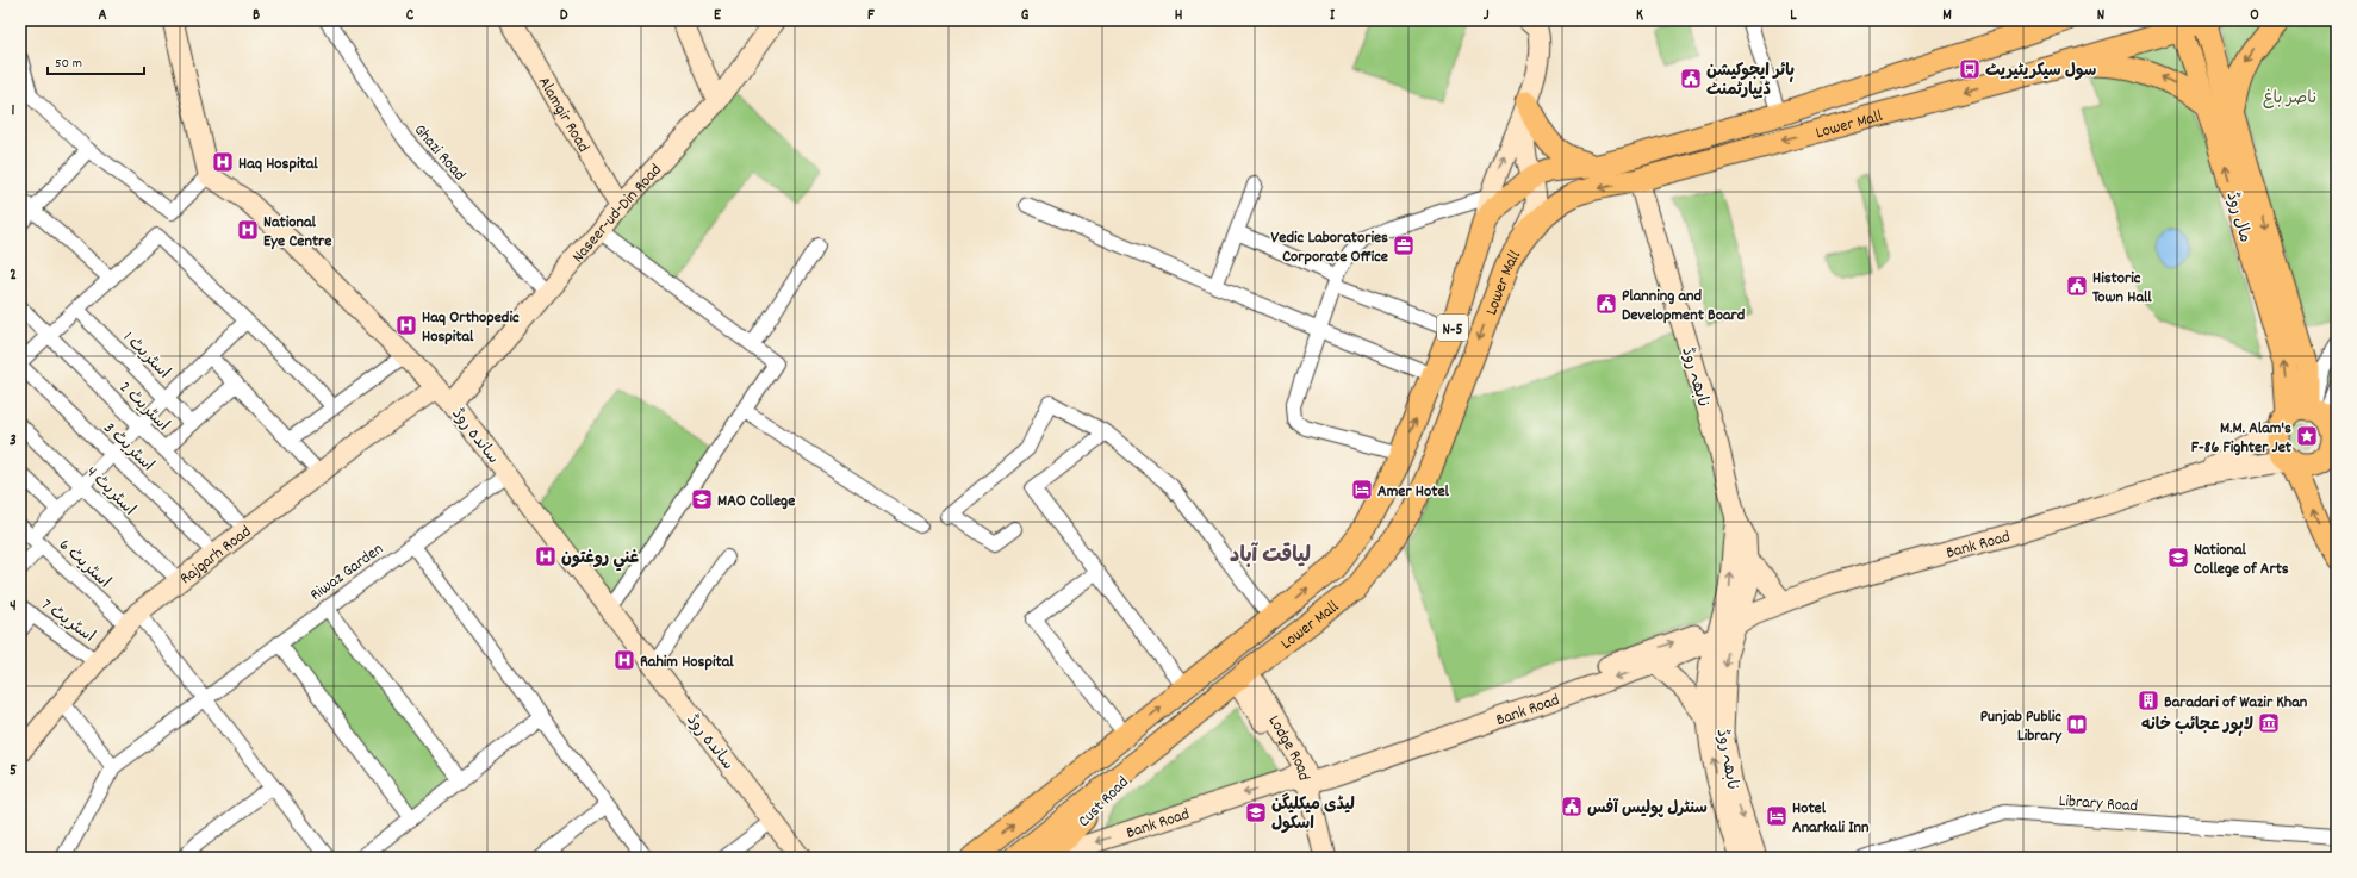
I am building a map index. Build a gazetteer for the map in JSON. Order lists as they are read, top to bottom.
{
  "streets": {
    "main road": [
      "Alamgir Road",
      "Lower Mall",
      "Naseer-ud-Din Road",
      "مال روڈ",
      "N-5",
      "نابھہ روڈ",
      "ساندہ روڈ",
      "Bank Road",
      "Rajgarh Road",
      "Lodge Road",
      "Cust Road"
    ],
    "street": [
      "Ghazi Road",
      "اسٹریٹ 1",
      "اسٹریٹ 2",
      "اسٹریٹ 3",
      "اسٹریٹ 4",
      "اسٹریٹ 6",
      "Riwaz Garden",
      "اسٹریٹ 7",
      "Library Road"
    ]
  },
  "crossings": [
    ["Alamgir Road", "Naseer-ud-Din Road"],
    ["Lower Mall", "مال روڈ"],
    ["Lower Mall", "نابھہ روڈ"],
    ["Lower Mall", "Lodge Road"],
    ["Lower Mall", "Cust Road"],
    ["Ghazi Road", "Naseer-ud-Din Road"],
    ["Naseer-ud-Din Road", "ساندہ روڈ"],
    ["مال روڈ", "Bank Road"],
    ["نابھہ روڈ", "Bank Road"],
    ["اسٹریٹ 2", "Rajgarh Road"],
    ["ساندہ روڈ", "Rajgarh Road"],
    ["ساندہ روڈ", "Riwaz Garden"],
    ["اسٹریٹ 3", "Rajgarh Road"],
    ["اسٹریٹ 4", "Rajgarh Road"],
    ["Bank Road", "Lodge Road"],
    ["Bank Road", "Cust Road"],
    ["Rajgarh Road", "اسٹریٹ 6"],
    ["Rajgarh Road", "اسٹریٹ 7"]
  ],
  "districts": ["لیاقت آباد"],
  "parks": ["ناصر باغ"],
  "places": {
    "bus stop": ["سول سیکریٹیریٹ"],
    "public building": [
      "ہائر ایجوکیشن ڈیپارٹمنٹ",
      "Historic Town Hall",
      "Planning and Development Board",
      "سنٹرل پولیس آفس"
    ],
    "hospital": [
      "Haq Hospital",
      "National Eye Centre",
      "Haq Orthopedic Hospital",
      "غني روغتون",
      "Rahim Hospital"
    ],
    "office": ["Vedic Laboratories Corporate Office"],
    "place": ["M.M. Alam's F-86 Fighter Jet"],
    "hotel": ["Amer Hotel", "Hotel Anarkali Inn"],
    "school or university": ["MAO College", "National College of Arts", "لیڈی میکلیگن اسکول"],
    "building": ["Baradari of Wazir Khan"],
    "museum": ["لاہور عجائب خانه"],
    "library": ["Punjab Public Library"]
  },
  "scale_bar": "50 m",
  "grid": {
    "columns": [
      "A",
      "B",
      "C",
      "D",
      "E",
      "F",
      "G",
      "H",
      "I",
      "J",
      "K",
      "L",
      "M",
      "N",
      "O"
    ],
    "rows": [
      "1",
      "2",
      "3",
      "4",
      "5"
    ]
  }
}
